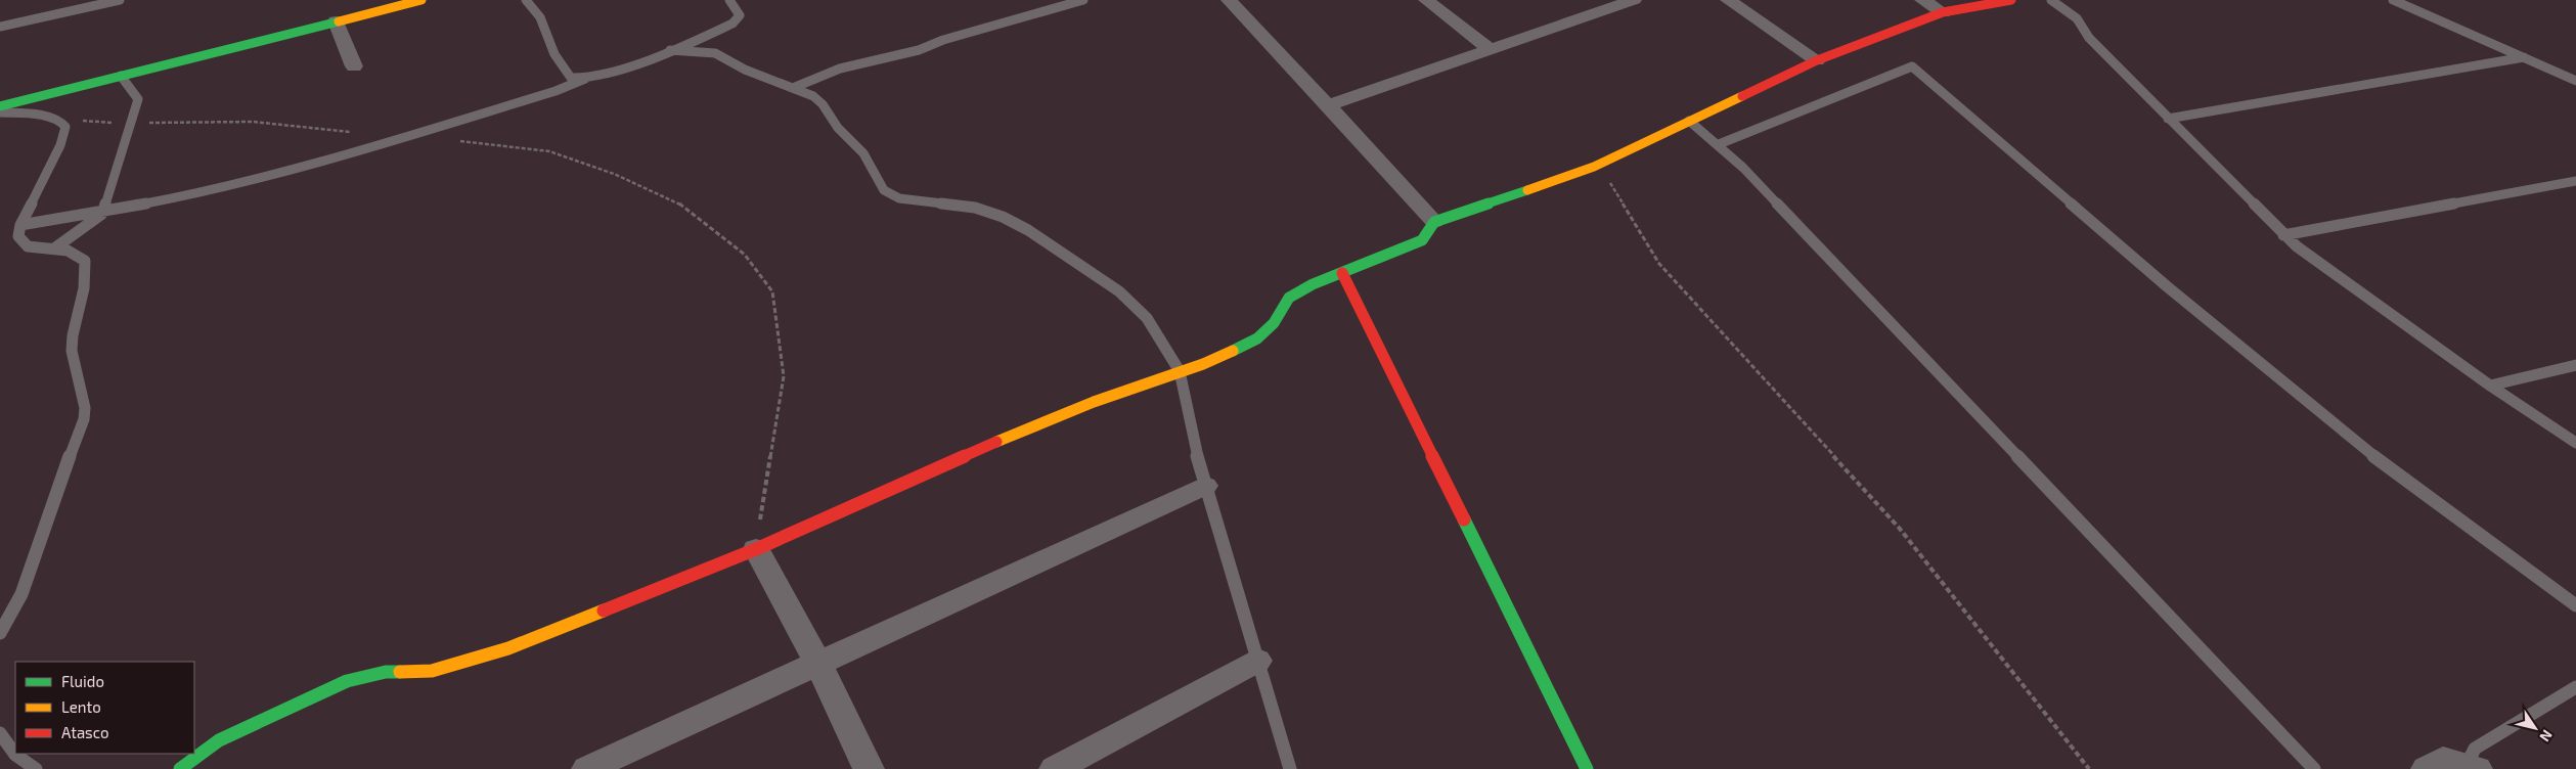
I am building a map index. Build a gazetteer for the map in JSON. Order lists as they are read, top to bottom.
{
  "legend": ["Fluido", "Lento", "Atasco"],
  "north": "bottom right"
}
